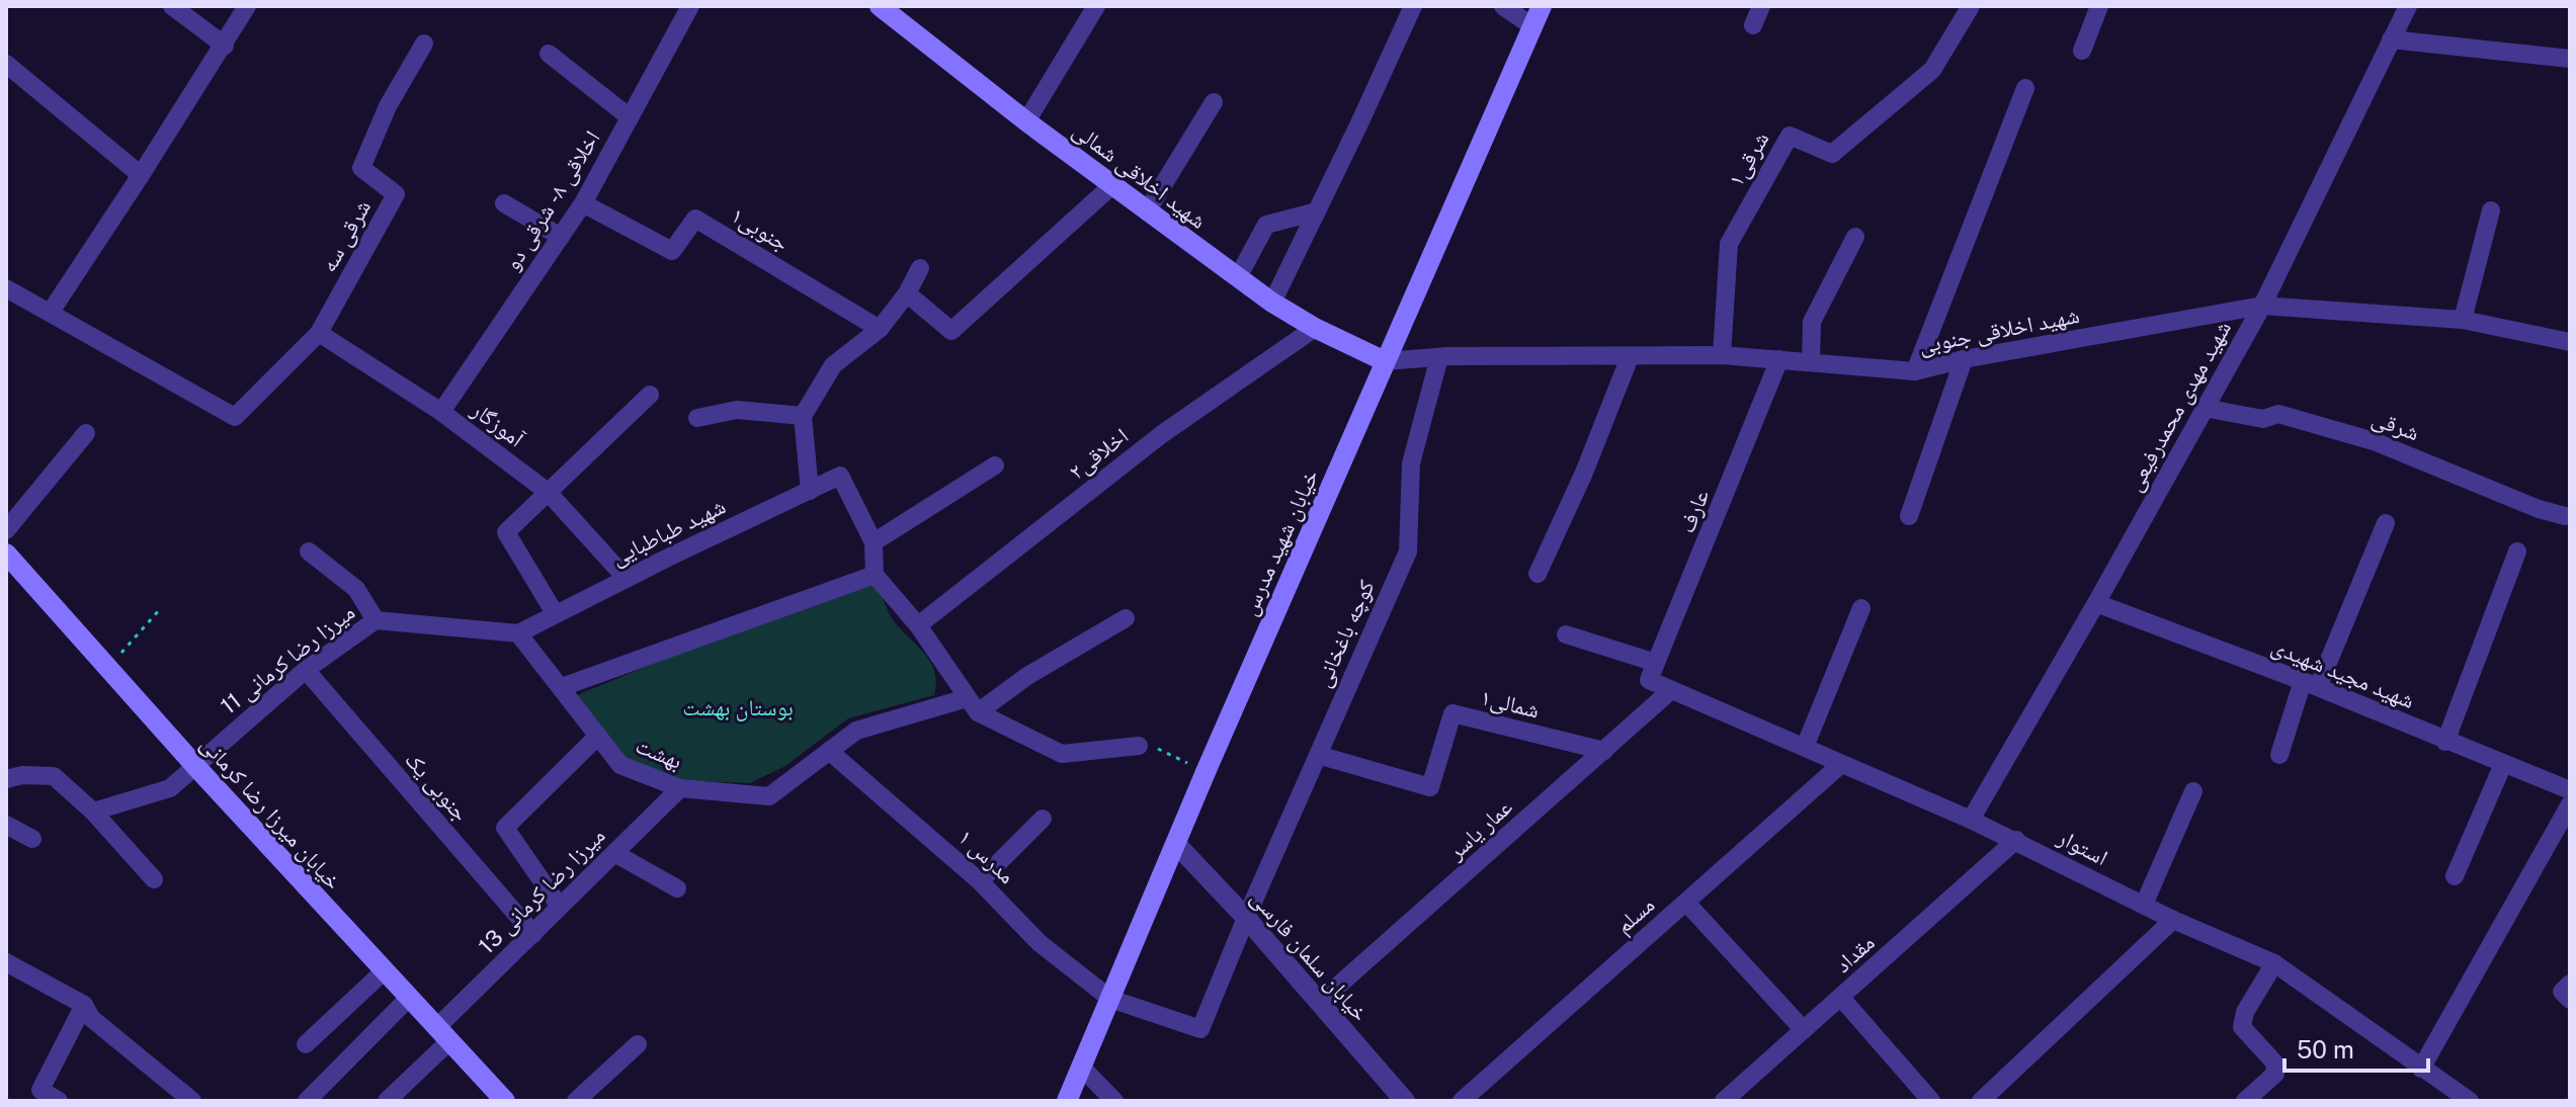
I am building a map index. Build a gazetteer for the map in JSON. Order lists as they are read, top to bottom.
{
  "streets": {
    "main road": ["شهید اخلاقی شمالی", "خیابان شهید مدرس", "خیابان میرزا رضا کرمانی"],
    "street": [
      "شرقی۱",
      "اخلاقی ۸ - شرقی دو",
      "جنوبی۱",
      "شرقی سه",
      "شهید اخلاقی جنوبی",
      "شهید مهدی محمدرفیعی",
      "آموزگار",
      "شرقی",
      "اخلاقی۲",
      "عارف",
      "شهید طباطبایی",
      "کوچه باغخانی",
      "میرزا رضا کرمانی 11",
      "شهید مجید شهیدی",
      "شمالی۱",
      "بهشت",
      "جنوبی یک",
      "عمار یاسر",
      "استوار",
      "مدرس ۱",
      "میرزا رضا کرمانی 13",
      "مسلم",
      "مقداد",
      "خیابان سلمان فارسی"
    ]
  },
  "crossings": [
    ["شرقی۱", "شهید اخلاقی جنوبی"],
    ["شهید اخلاقی شمالی", "شهید اخلاقی جنوبی"],
    ["شهید اخلاقی شمالی", "اخلاقی۲"],
    ["شهید اخلاقی شمالی", "خیابان شهید مدرس"],
    ["اخلاقی ۸ - شرقی دو", "جنوبی۱"],
    ["اخلاقی ۸ - شرقی دو", "آموزگار"],
    ["شرقی سه", "آموزگار"],
    ["شهید اخلاقی جنوبی", "شهید مهدی محمدرفیعی"],
    ["شهید اخلاقی جنوبی", "عارف"],
    ["شهید اخلاقی جنوبی", "خیابان شهید مدرس"],
    ["شهید اخلاقی جنوبی", "کوچه باغخانی"],
    ["شهید مهدی محمدرفیعی", "شرقی"],
    ["شهید مهدی محمدرفیعی", "شهید مجید شهیدی"],
    ["شهید مهدی محمدرفیعی", "استوار"],
    ["آموزگار", "شهید طباطبایی"],
    ["عارف", "استوار"],
    ["شهید طباطبایی", "میرزا رضا کرمانی 11"],
    ["شهید طباطبایی", "بهشت"],
    ["خیابان شهید مدرس", "مدرس ۱"],
    ["خیابان شهید مدرس", "خیابان سلمان فارسی"],
    ["کوچه باغخانی", "شمالی۱"],
    ["کوچه باغخانی", "مدرس ۱"],
    ["کوچه باغخانی", "خیابان سلمان فارسی"],
    ["میرزا رضا کرمانی 11", "بهشت"],
    ["میرزا رضا کرمانی 11", "جنوبی یک"],
    ["میرزا رضا کرمانی 11", "خیابان میرزا رضا کرمانی"],
    ["شمالی۱", "عمار یاسر"],
    ["بهشت", "مدرس ۱"],
    ["بهشت", "میرزا رضا کرمانی 13"],
    ["جنوبی یک", "میرزا رضا کرمانی 13"],
    ["خیابان میرزا رضا کرمانی", "میرزا رضا کرمانی 13"],
    ["عمار یاسر", "استوار"],
    ["عمار یاسر", "خیابان سلمان فارسی"],
    ["استوار", "مسلم"],
    ["استوار", "مقداد"],
    ["مدرس ۱", "خیابان سلمان فارسی"]
  ],
  "parks": ["بوستان بهشت"],
  "scale_bar": "50 m"
}
